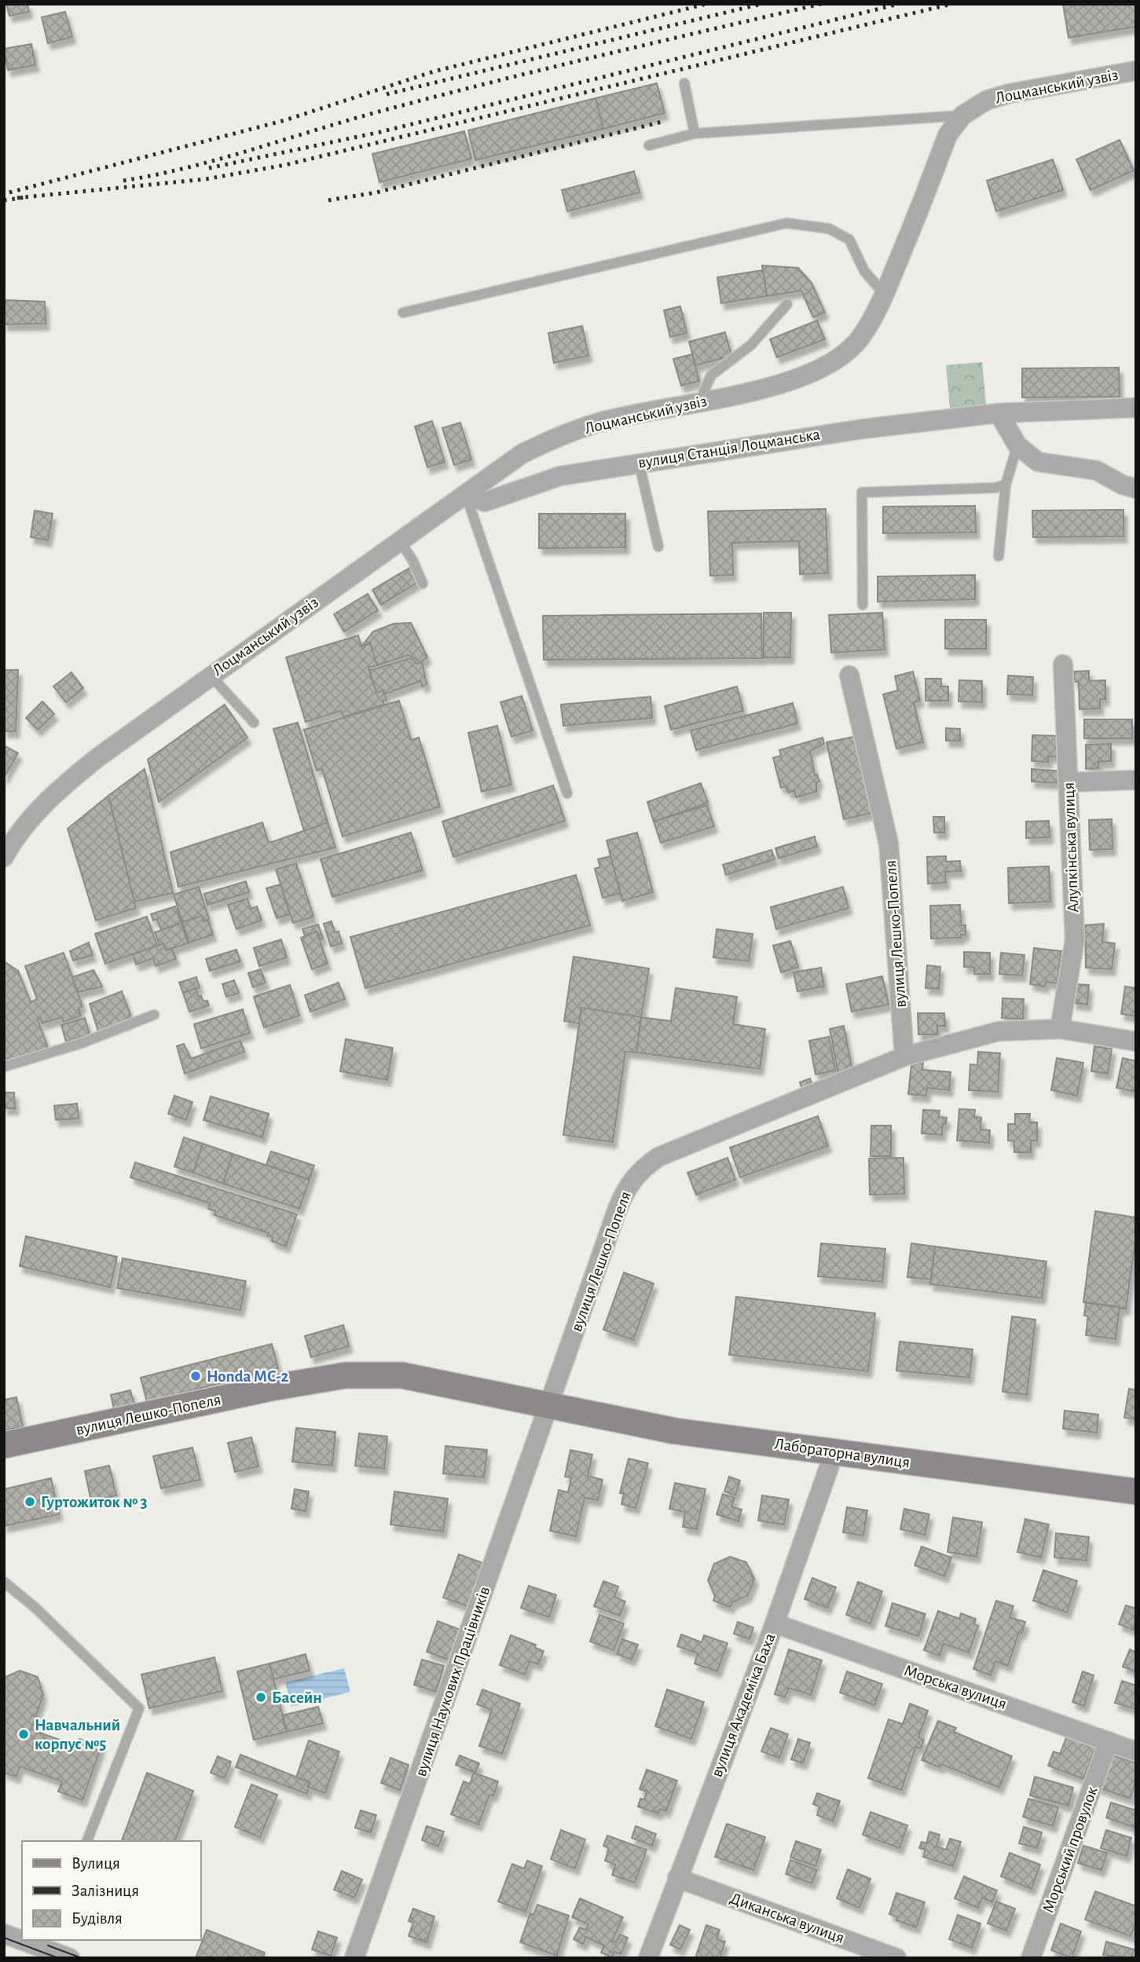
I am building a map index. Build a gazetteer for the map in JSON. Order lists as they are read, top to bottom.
{
  "streets": {
    "main road": ["вулиця Лешко-Попеля", "Лабораторна вулиця"],
    "street": [
      "Лоцманський узвіз",
      "вулиця Станція Лоцманська",
      "Алупкінська вулиця",
      "вулиця Наукових Працівників",
      "Морська вулиця",
      "вулиця Академіка Баха",
      "Морський провулок",
      "Диканська вулиця"
    ]
  },
  "crossings": [
    ["Лоцманський узвіз", "вулиця Станція Лоцманська"],
    ["вулиця Лешко-Попеля", "Лабораторна вулиця"],
    ["вулиця Лешко-Попеля", "вулиця Наукових Працівників"],
    ["Лабораторна вулиця", "вулиця Наукових Працівників"],
    ["Лабораторна вулиця", "вулиця Академіка Баха"],
    ["Морська вулиця", "вулиця Академіка Баха"],
    ["Морська вулиця", "Морський провулок"],
    ["вулиця Академіка Баха", "Диканська вулиця"]
  ],
  "places": [
    "Honda МС-2",
    "Гуртожиток № 3",
    "Басейн",
    "Навчальний корпус №5"
  ],
  "legend": ["Вулиця", "Залізниця", "Будівля"]
}
